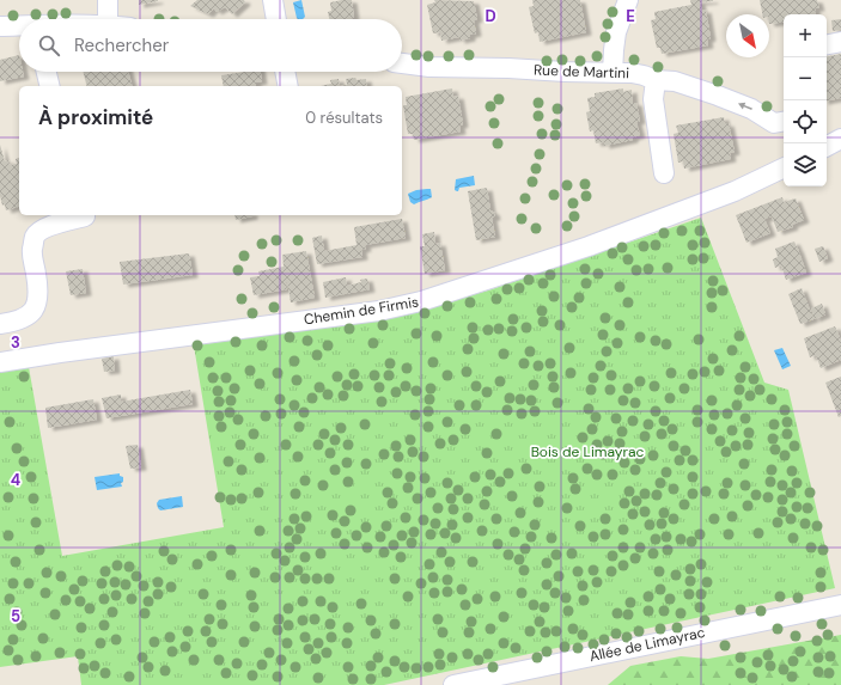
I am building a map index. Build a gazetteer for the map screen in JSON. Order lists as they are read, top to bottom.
{
  "streets": {
    "street": ["Rue de Martini", "Chemin de Firmis", "Allée de Limayrac"]
  },
  "parks": ["Bois de Limayrac"],
  "north": "bottom right",
  "page": {
    "map_buttons": ["+", "−"],
    "search": "Rechercher",
    "heading": ["À proximité", "0 résultats"]
  },
  "grid": {
    "columns": ["D", "E"],
    "rows": ["3", "4", "5"]
  }
}
